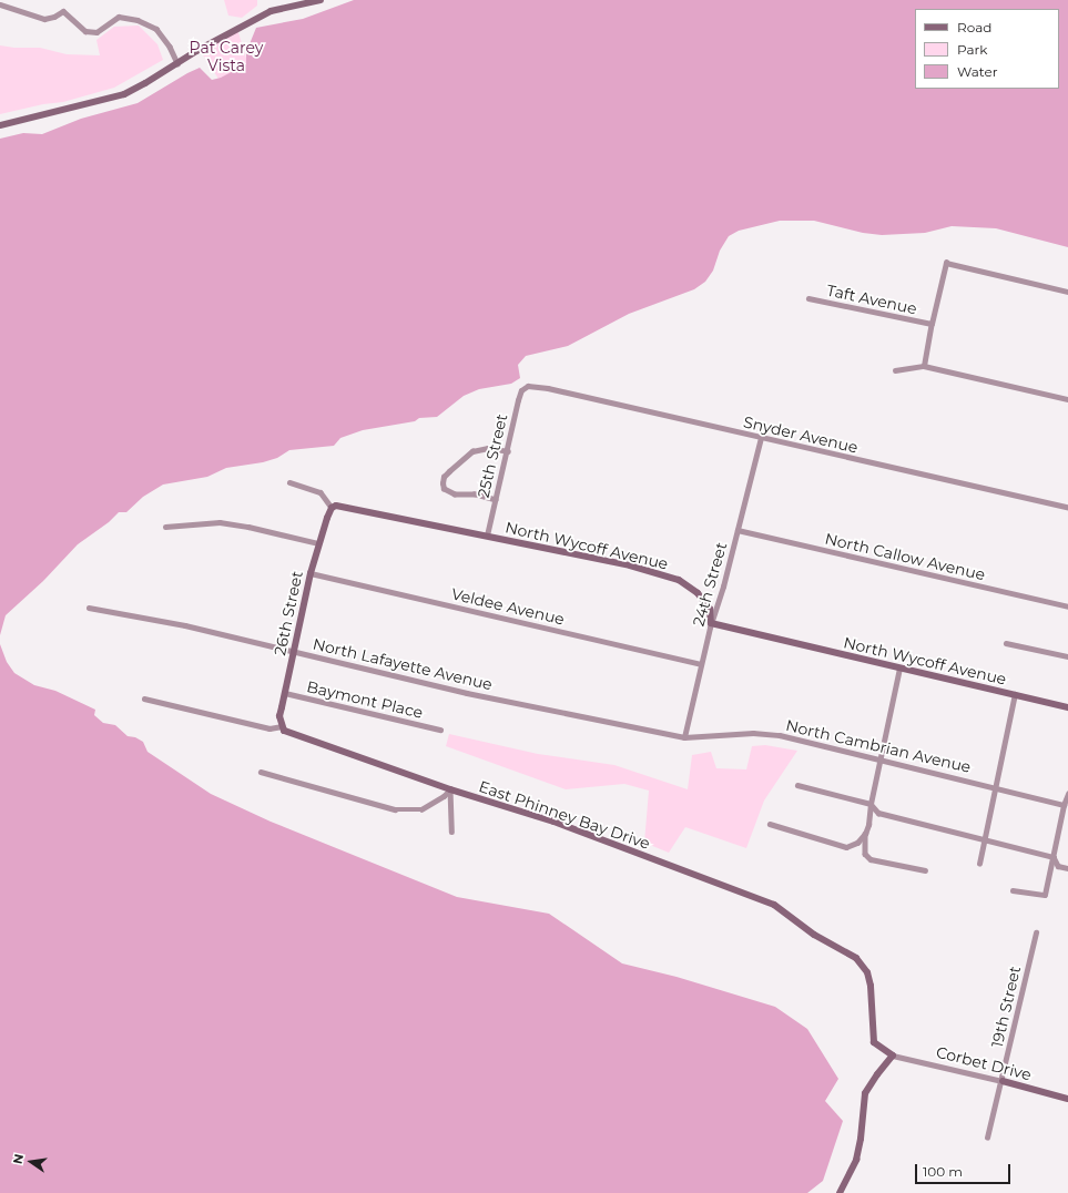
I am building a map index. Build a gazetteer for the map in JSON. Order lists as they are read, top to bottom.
{
  "streets": {
    "street": [
      "Taft Avenue",
      "Snyder Avenue",
      "25th Street",
      "North Wycoff Avenue",
      "North Callow Avenue",
      "24th Street",
      "Veldee Avenue",
      "26th Street",
      "North Lafayette Avenue",
      "Baymont Place",
      "North Cambrian Avenue",
      "East Phinney Bay Drive",
      "19th Street",
      "Corbet Drive"
    ]
  },
  "crossings": [
    ["Snyder Avenue", "25th Street"],
    ["Snyder Avenue", "24th Street"],
    ["25th Street", "North Wycoff Avenue"],
    ["North Wycoff Avenue", "24th Street"],
    ["North Wycoff Avenue", "26th Street"],
    ["North Callow Avenue", "24th Street"],
    ["24th Street", "Veldee Avenue"],
    ["24th Street", "North Lafayette Avenue"],
    ["24th Street", "North Cambrian Avenue"],
    ["Veldee Avenue", "26th Street"],
    ["26th Street", "North Lafayette Avenue"],
    ["26th Street", "Baymont Place"],
    ["26th Street", "East Phinney Bay Drive"],
    ["North Lafayette Avenue", "North Cambrian Avenue"],
    ["East Phinney Bay Drive", "Corbet Drive"],
    ["19th Street", "Corbet Drive"]
  ],
  "parks": ["Pat Carey Vista"],
  "legend": ["Road", "Park", "Water"],
  "scale_bar": "100 m",
  "north": "left"
}
